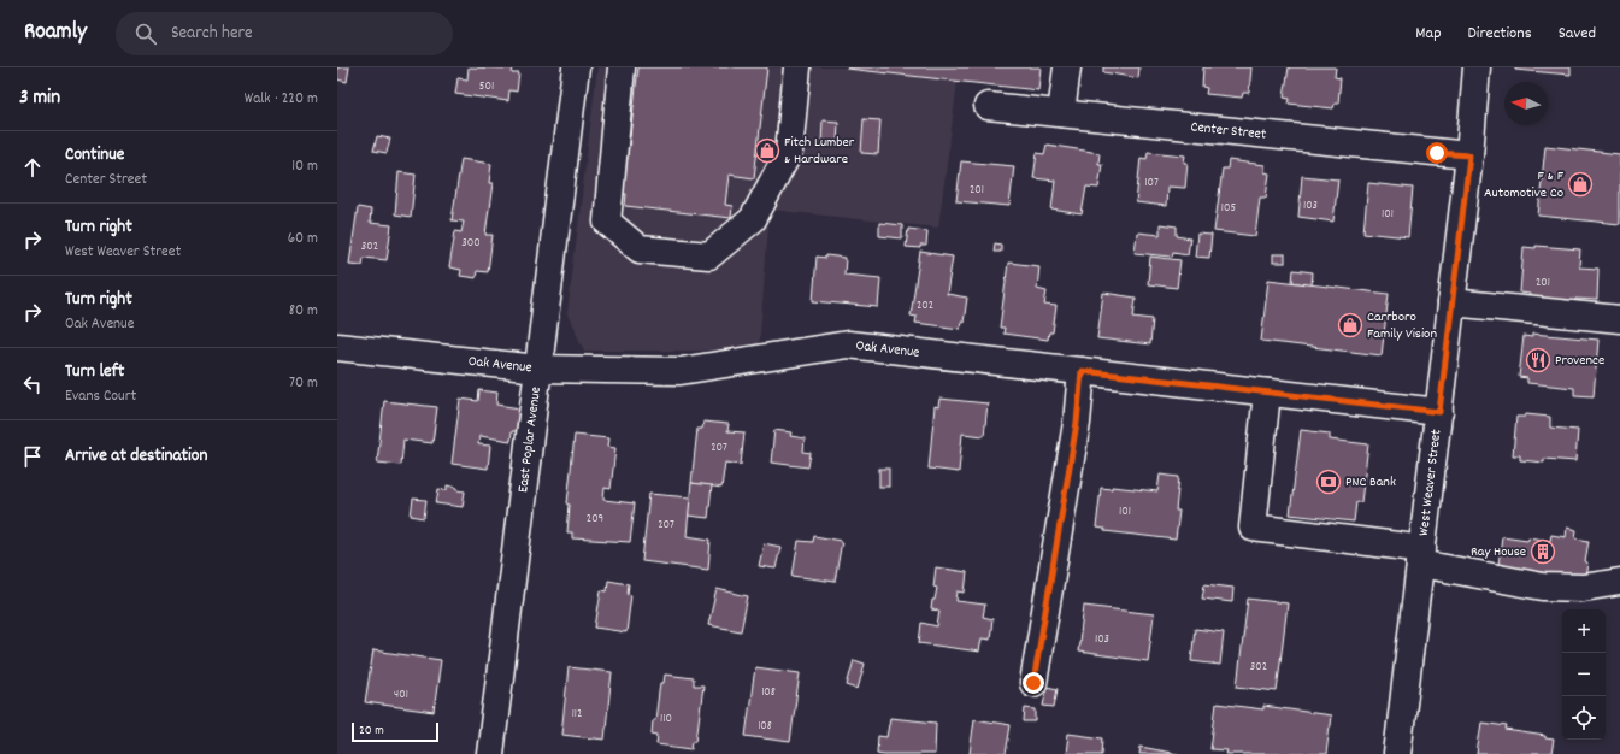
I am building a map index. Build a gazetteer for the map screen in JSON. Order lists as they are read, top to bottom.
{
  "streets": {
    "street": [
      "Center Street",
      "Oak Avenue",
      "East Poplar Avenue",
      "West Weaver Street"
    ]
  },
  "crossings": [
    ["Center Street", "West Weaver Street"],
    ["Oak Avenue", "East Poplar Avenue"],
    ["Oak Avenue", "West Weaver Street"]
  ],
  "places": {
    "shop": ["Fitch Lumber & Hardware", "F & F Automotive Co", "Carrboro Family Vision"],
    "restaurant": ["Provence"],
    "bank": ["PNC Bank"],
    "building": ["Ray House"]
  },
  "house_numbers": [
    "501",
    "107",
    "201",
    "103",
    "105",
    "101",
    "300",
    "302",
    "201",
    "202",
    "207",
    "101",
    "209",
    "207",
    "103",
    "302",
    "108",
    "401",
    "112",
    "110",
    "108"
  ],
  "scale_bar": "20 m",
  "north": "left",
  "page": {
    "header": "Roamly",
    "search": "Search here",
    "nav": ["Map", "Directions", "Saved"],
    "heading": ["3 min", "Walk · 220 m"],
    "list": [
      ["Continue", "Center Street", "10 m"],
      ["Turn right", "West Weaver Street", "60 m"],
      ["Turn right", "Oak Avenue", "80 m"],
      ["Turn left", "Evans Court", "70 m"],
      "Arrive at destination"
    ],
    "map_buttons": ["+", "−"],
    "scale": "20 m"
  }
}
